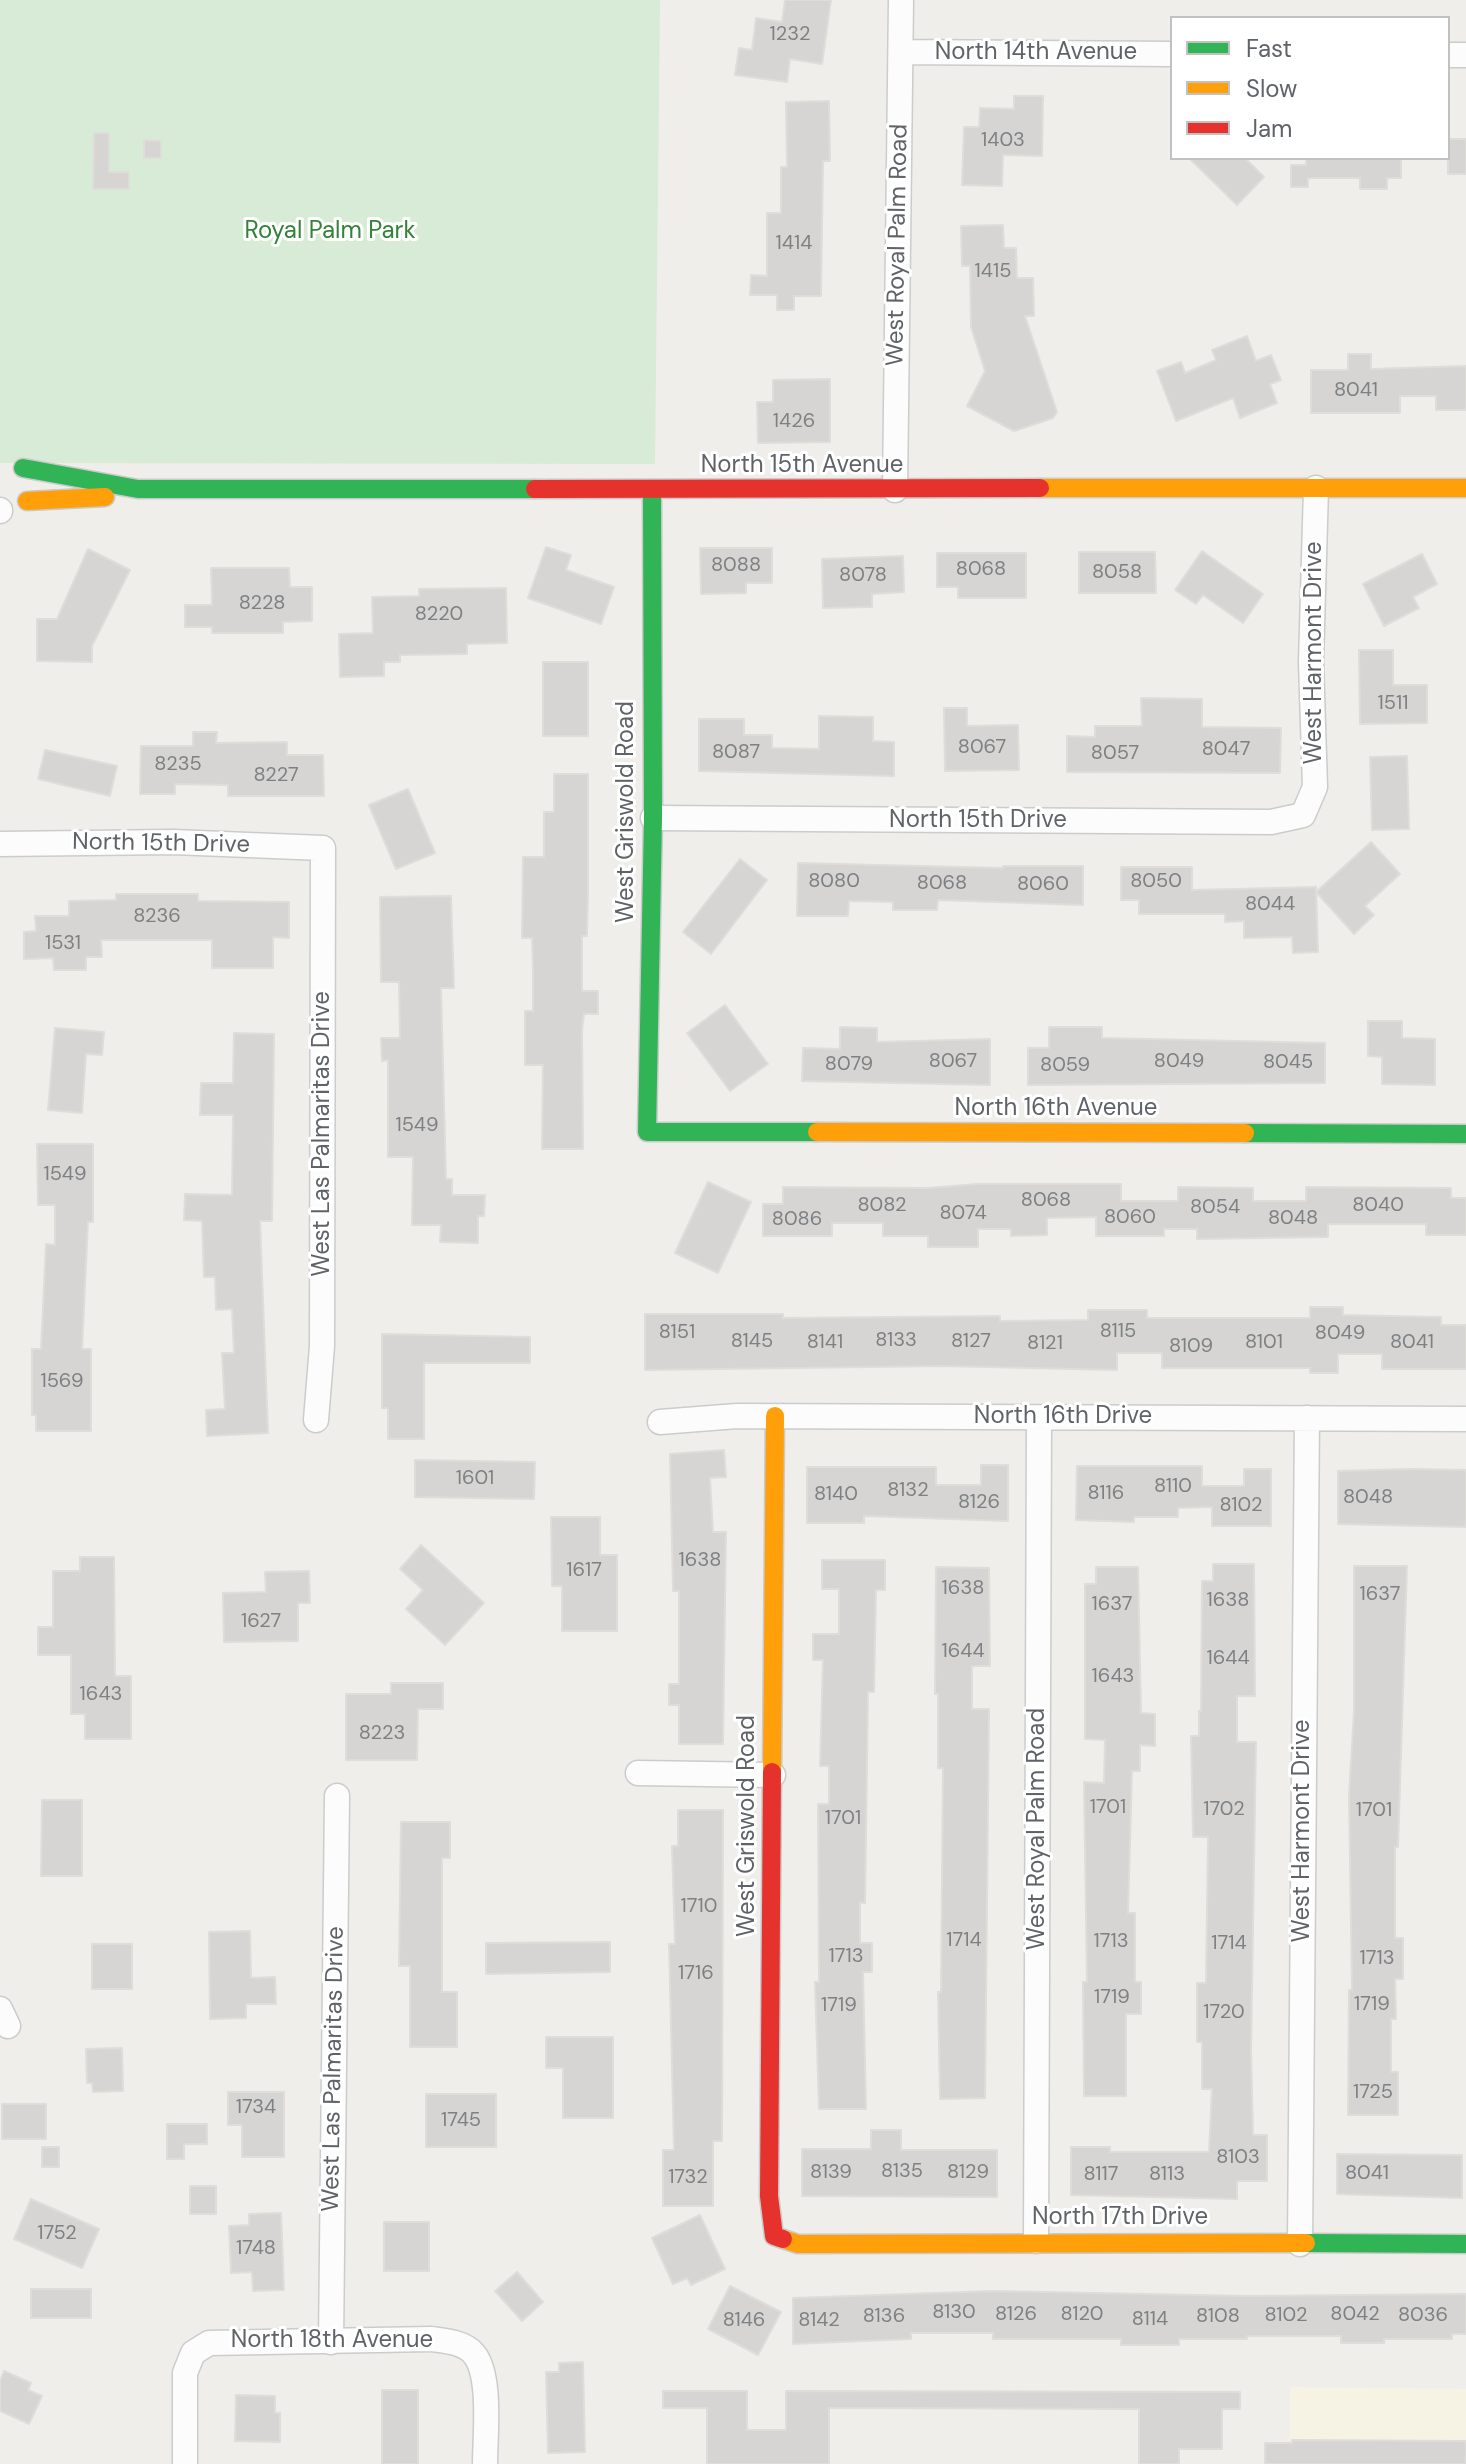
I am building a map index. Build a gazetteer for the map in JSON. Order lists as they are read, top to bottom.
{
  "streets": {
    "street": [
      "North 14th Avenue",
      "West Royal Palm Road",
      "North 15th Avenue",
      "West Harmont Drive",
      "West Griswold Road",
      "North 15th Drive",
      "North 16th Avenue",
      "West Las Palmaritas Drive",
      "North 16th Drive",
      "North 17th Drive",
      "North 18th Avenue"
    ]
  },
  "crossings": [
    ["North 14th Avenue", "West Royal Palm Road"],
    ["West Royal Palm Road", "North 15th Avenue"],
    ["West Royal Palm Road", "North 16th Drive"],
    ["West Royal Palm Road", "North 17th Drive"],
    ["North 15th Avenue", "West Harmont Drive"],
    ["North 15th Avenue", "West Griswold Road"],
    ["West Harmont Drive", "North 15th Drive"],
    ["West Harmont Drive", "North 16th Drive"],
    ["West Harmont Drive", "North 17th Drive"],
    ["West Griswold Road", "North 15th Drive"],
    ["West Griswold Road", "North 16th Avenue"],
    ["West Griswold Road", "North 16th Drive"],
    ["West Griswold Road", "North 17th Drive"],
    ["North 15th Drive", "West Las Palmaritas Drive"],
    ["West Las Palmaritas Drive", "North 18th Avenue"]
  ],
  "parks": ["Royal Palm Park"],
  "house_numbers": [
    "1232",
    "1403",
    "1414",
    "1415",
    "8041",
    "1426",
    "8088",
    "8068",
    "8058",
    "8078",
    "8228",
    "8220",
    "1511",
    "8067",
    "8047",
    "8087",
    "8057",
    "8235",
    "8227",
    "8080",
    "8050",
    "8068",
    "8060",
    "8044",
    "8236",
    "1531",
    "8067",
    "8049",
    "8045",
    "8079",
    "8059",
    "1549",
    "1549",
    "8068",
    "8082",
    "8040",
    "8054",
    "8074",
    "8060",
    "8048",
    "8086",
    "8115",
    "8151",
    "8049",
    "8133",
    "8145",
    "8127",
    "8141",
    "8101",
    "8041",
    "8121",
    "8109",
    "1569",
    "1601",
    "8110",
    "8132",
    "8116",
    "8140",
    "8048",
    "8126",
    "8102",
    "1638",
    "1617",
    "1638",
    "1637",
    "1638",
    "1637",
    "1627",
    "1644",
    "1644",
    "1643",
    "1643",
    "8223",
    "1701",
    "1702",
    "1701",
    "1701",
    "1710",
    "1714",
    "1713",
    "1714",
    "1713",
    "1713",
    "1716",
    "1719",
    "1719",
    "1719",
    "1720",
    "1725",
    "1734",
    "1745",
    "8103",
    "8135",
    "8139",
    "8129",
    "8041",
    "8117",
    "8113",
    "1732",
    "1752",
    "1748",
    "8130",
    "8126",
    "8120",
    "8042",
    "8102",
    "8036",
    "8136",
    "8108",
    "8114",
    "8146",
    "8142"
  ],
  "legend": ["Fast", "Slow", "Jam"]
}
